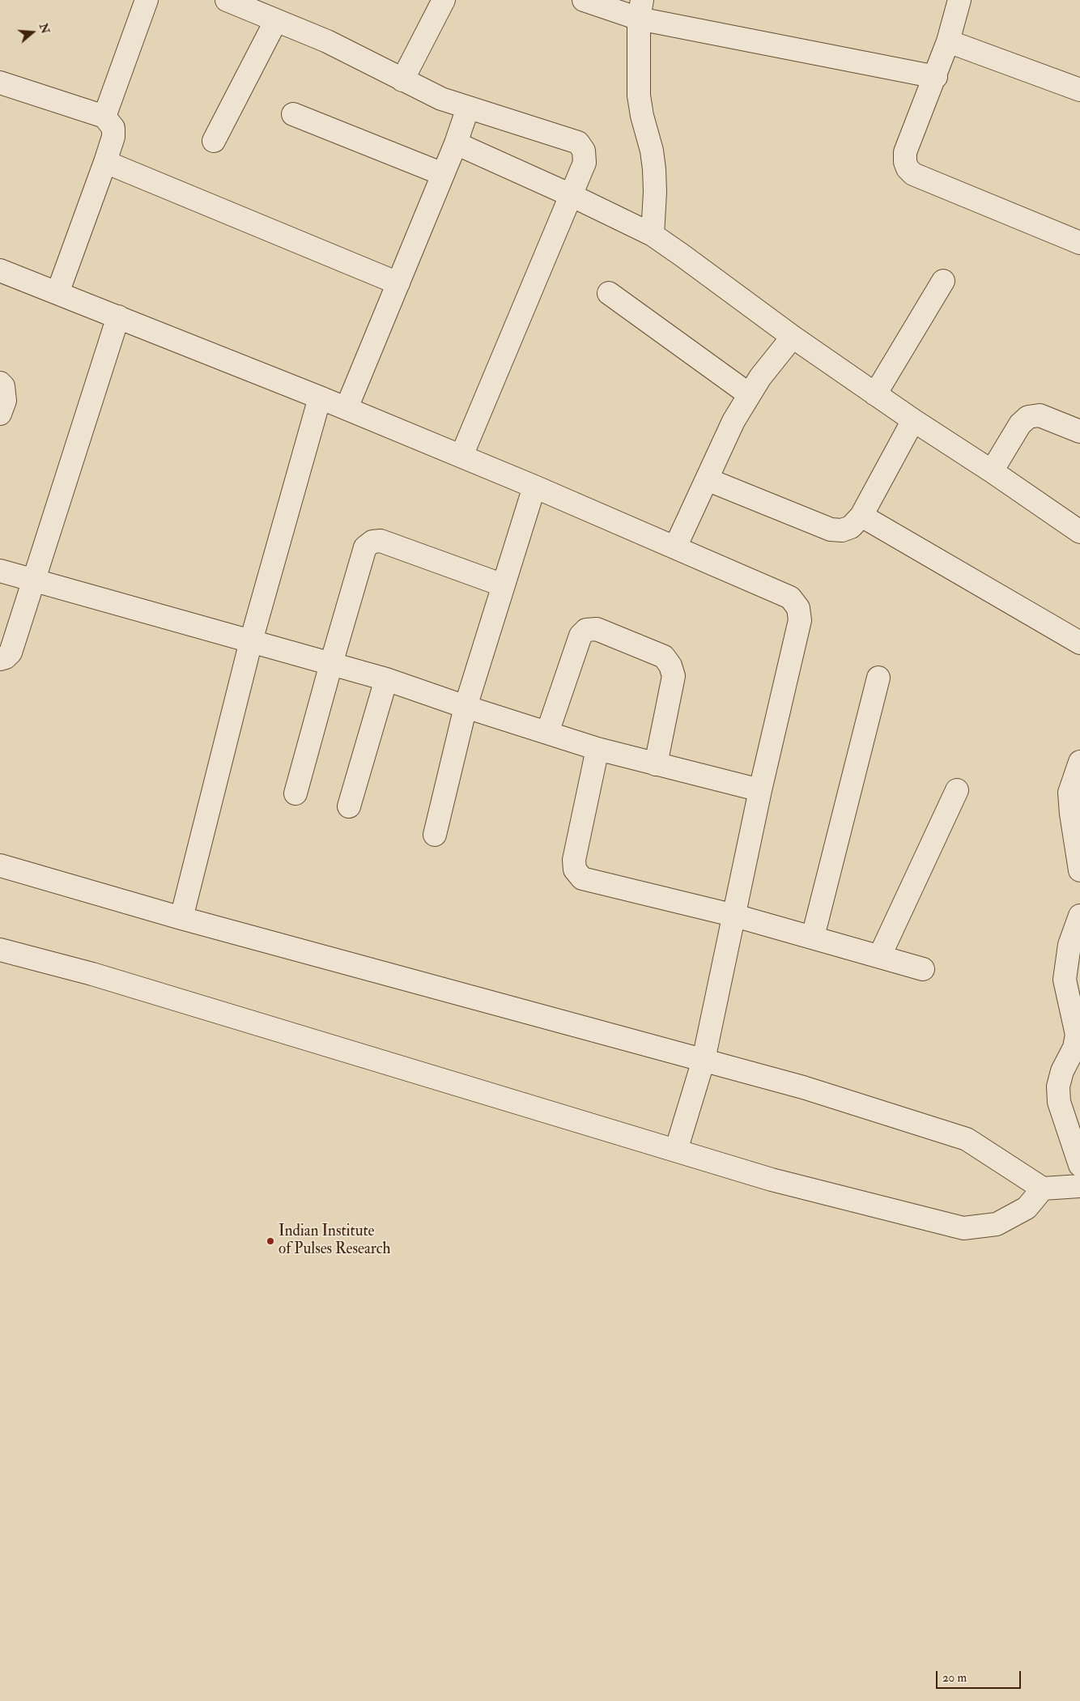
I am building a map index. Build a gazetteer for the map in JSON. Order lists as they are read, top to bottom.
{
  "places": ["Indian Institute of Pulses Research"],
  "scale_bar": "20 m",
  "north": "right"
}
